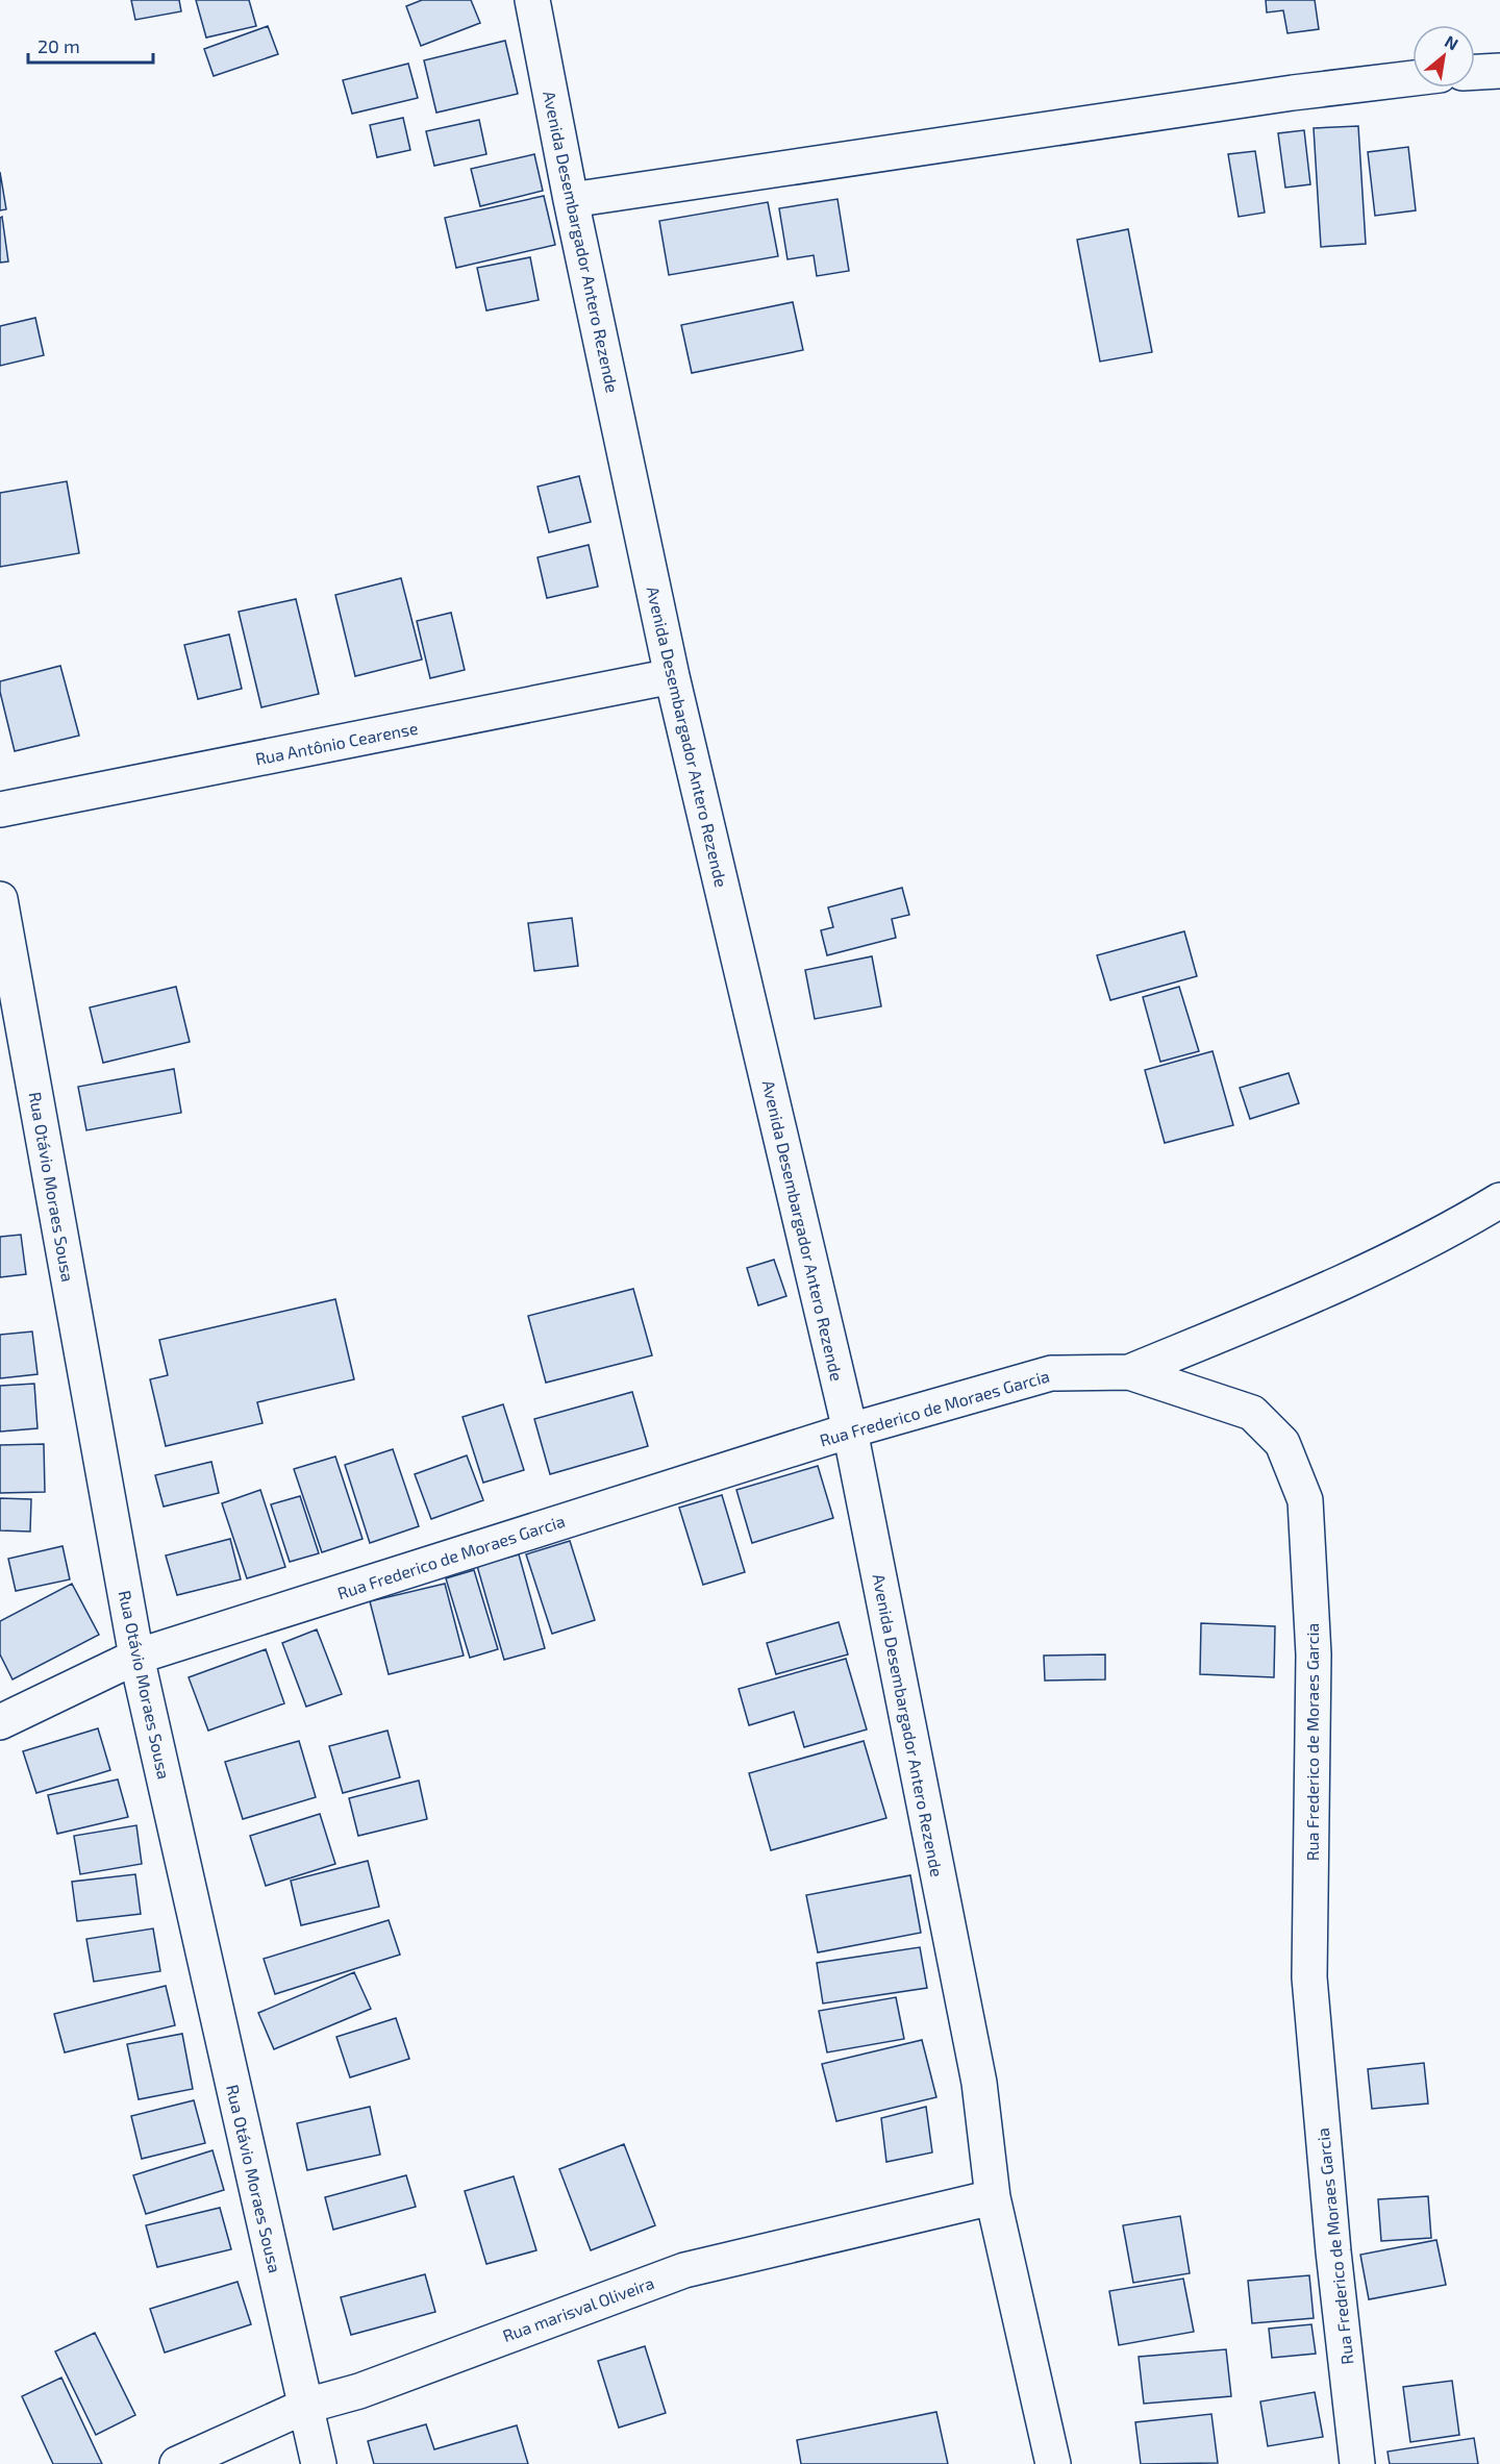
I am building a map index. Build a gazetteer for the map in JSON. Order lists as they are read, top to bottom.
{
  "streets": {
    "street": [
      "Avenida Desembargador Antero Rezende",
      "Rua Antônio Cearense",
      "Rua Otávio Moraes Sousa",
      "Rua Frederico de Moraes Garcia",
      "Rua marisval Oliveira"
    ]
  },
  "crossings": [
    ["Avenida Desembargador Antero Rezende", "Rua Antônio Cearense"],
    ["Avenida Desembargador Antero Rezende", "Rua Frederico de Moraes Garcia"],
    ["Avenida Desembargador Antero Rezende", "Rua marisval Oliveira"],
    ["Rua Otávio Moraes Sousa", "Rua Frederico de Moraes Garcia"],
    ["Rua Otávio Moraes Sousa", "Rua marisval Oliveira"]
  ],
  "scale_bar": "20 m",
  "north": "top right"
}
